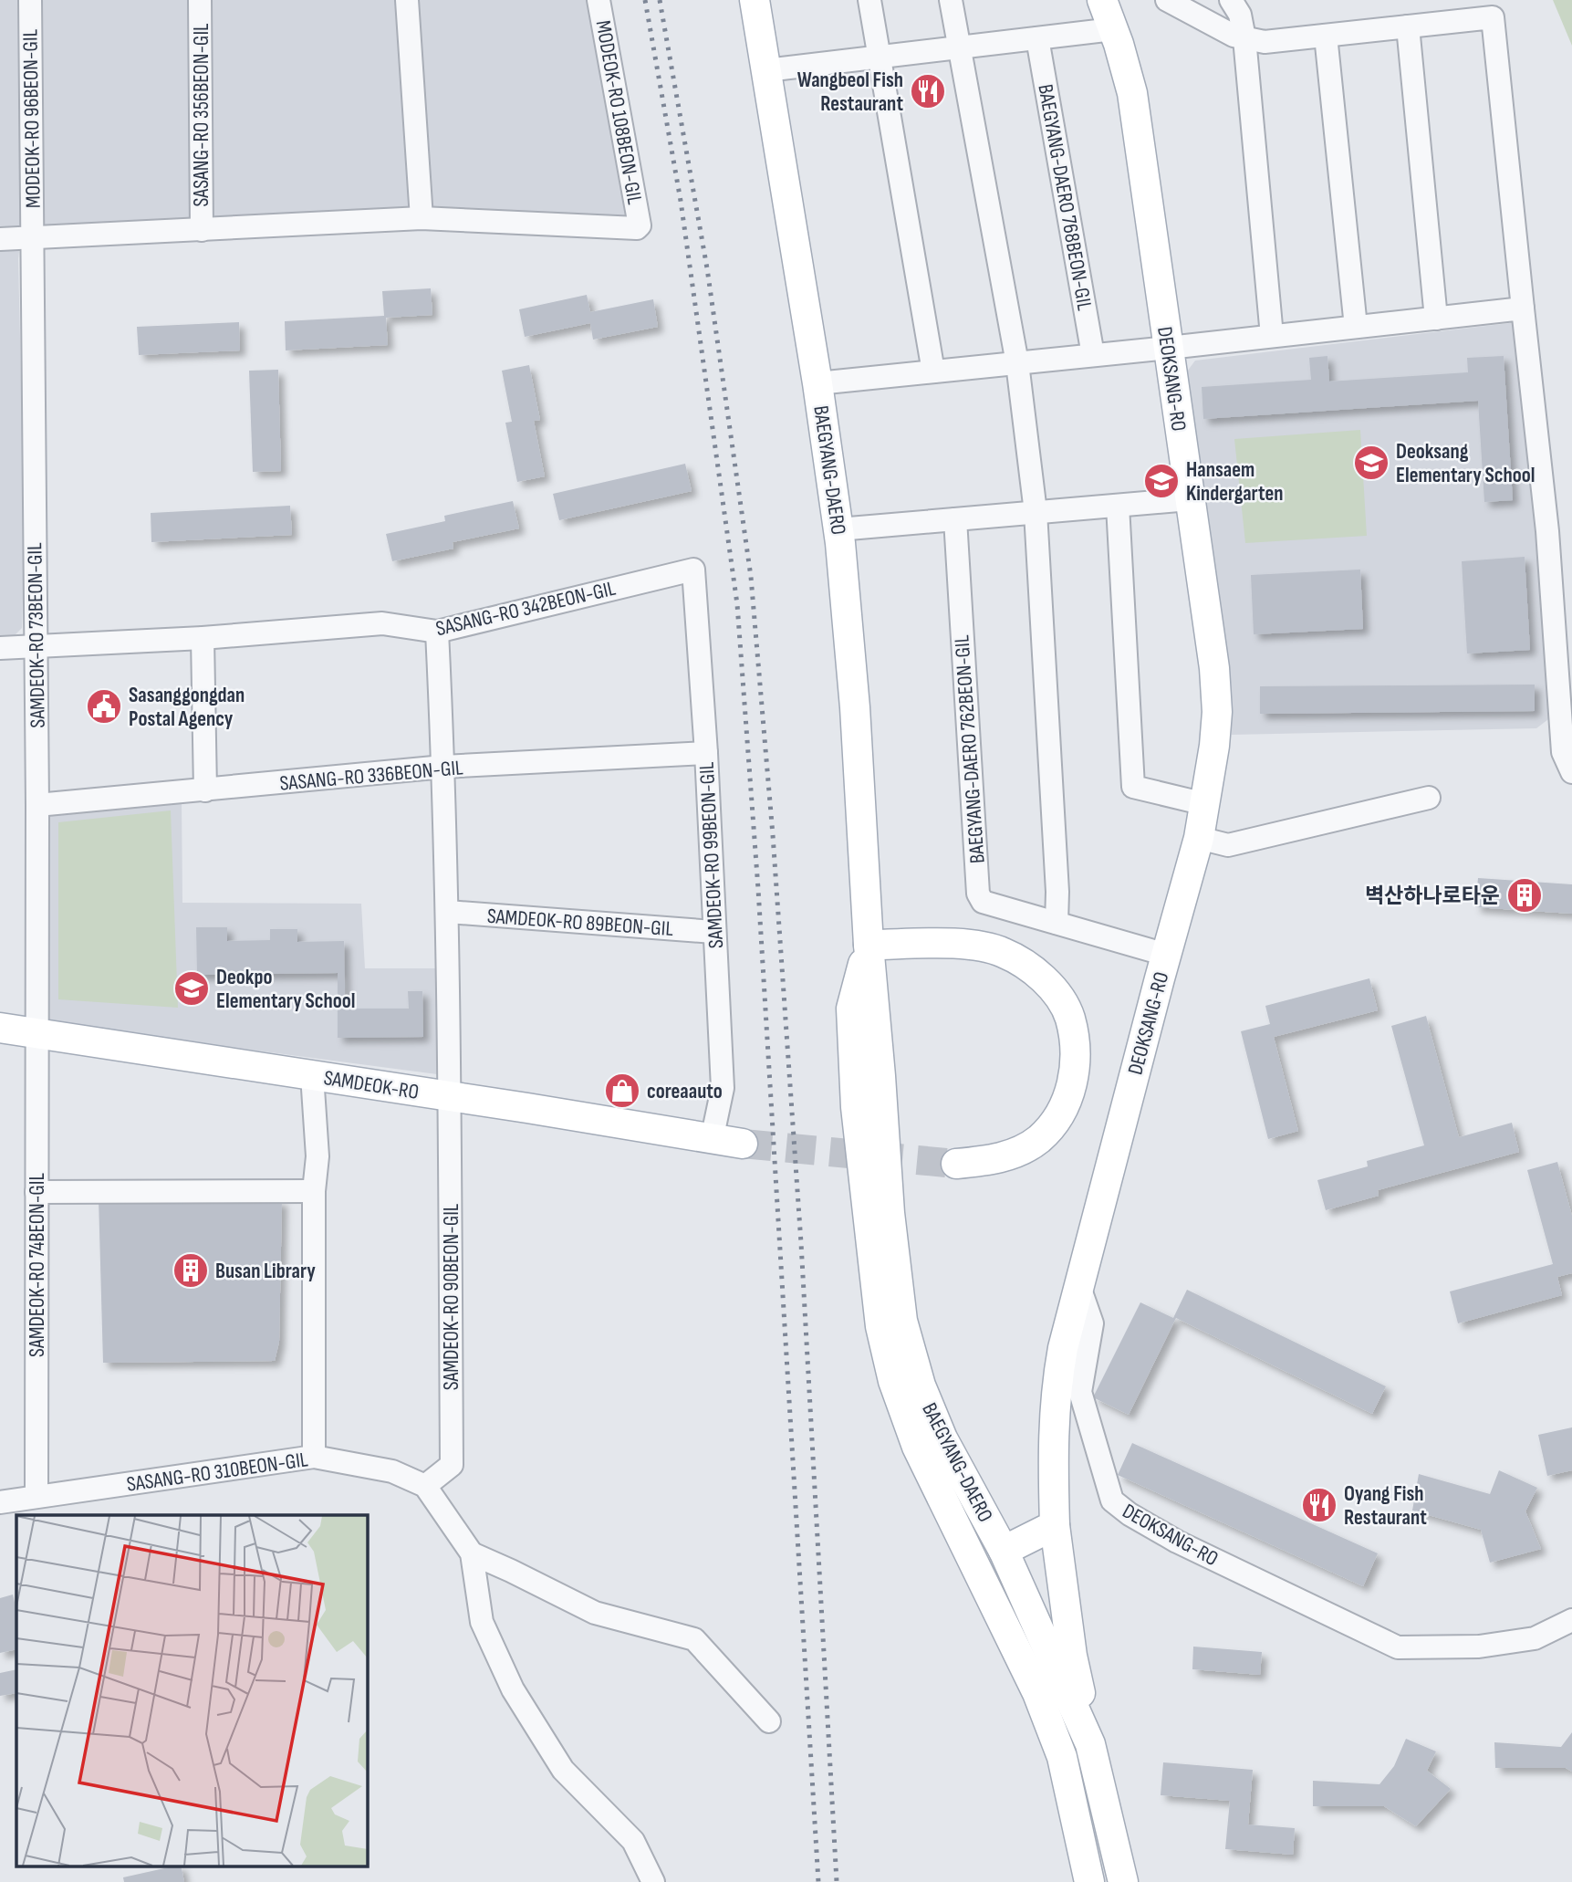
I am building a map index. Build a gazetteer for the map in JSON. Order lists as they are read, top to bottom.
{
  "streets": {
    "main road": ["DEOKSANG-RO", "BAEGYANG-DAERO", "SAMDEOK-RO"],
    "street": [
      "MODEOK-RO 108BEON-GIL",
      "SASANG-RO 356BEON-GIL",
      "MODEOK-RO 96BEON-GIL",
      "BAEGYANG-DAERO 768BEON-GIL",
      "SASANG-RO 342BEON-GIL",
      "SAMDEOK-RO 73BEON-GIL",
      "BAEGYANG-DAERO 762BEON-GIL",
      "SASANG-RO 336BEON-GIL",
      "SAMDEOK-RO 99BEON-GIL",
      "SAMDEOK-RO 89BEON-GIL",
      "SAMDEOK-RO 74BEON-GIL",
      "SAMDEOK-RO 90BEON-GIL",
      "SASANG-RO 310BEON-GIL"
    ]
  },
  "crossings": [
    ["MODEOK-RO 108BEON-GIL", "SASANG-RO 356BEON-GIL"],
    ["SASANG-RO 356BEON-GIL", "MODEOK-RO 96BEON-GIL"],
    ["SASANG-RO 356BEON-GIL", "SAMDEOK-RO 73BEON-GIL"],
    ["MODEOK-RO 96BEON-GIL", "SAMDEOK-RO 73BEON-GIL"],
    ["DEOKSANG-RO", "BAEGYANG-DAERO"],
    ["DEOKSANG-RO", "BAEGYANG-DAERO 762BEON-GIL"],
    ["SASANG-RO 342BEON-GIL", "SAMDEOK-RO 73BEON-GIL"],
    ["SASANG-RO 342BEON-GIL", "SAMDEOK-RO 99BEON-GIL"],
    ["SAMDEOK-RO 73BEON-GIL", "SASANG-RO 336BEON-GIL"],
    ["SAMDEOK-RO 73BEON-GIL", "SAMDEOK-RO"],
    ["SAMDEOK-RO 73BEON-GIL", "SAMDEOK-RO 74BEON-GIL"],
    ["SASANG-RO 336BEON-GIL", "SAMDEOK-RO 99BEON-GIL"],
    ["SAMDEOK-RO 99BEON-GIL", "SAMDEOK-RO 89BEON-GIL"],
    ["SAMDEOK-RO 99BEON-GIL", "SAMDEOK-RO"],
    ["SAMDEOK-RO", "SAMDEOK-RO 74BEON-GIL"],
    ["SAMDEOK-RO", "SAMDEOK-RO 90BEON-GIL"],
    ["SAMDEOK-RO 74BEON-GIL", "SASANG-RO 310BEON-GIL"],
    ["SAMDEOK-RO 90BEON-GIL", "SASANG-RO 310BEON-GIL"]
  ],
  "places": {
    "restaurant": ["Wangbeol Fish Restaurant", "Oyang Fish Restaurant"],
    "school or university": ["Deoksang Elementary School", "Hansaem Kindergarten", "Deokpo Elementary School"],
    "public building": ["Sasanggongdan Postal Agency"],
    "building": ["벽산하나로타운", "Busan Library"],
    "shop": ["coreaauto"]
  }
}
